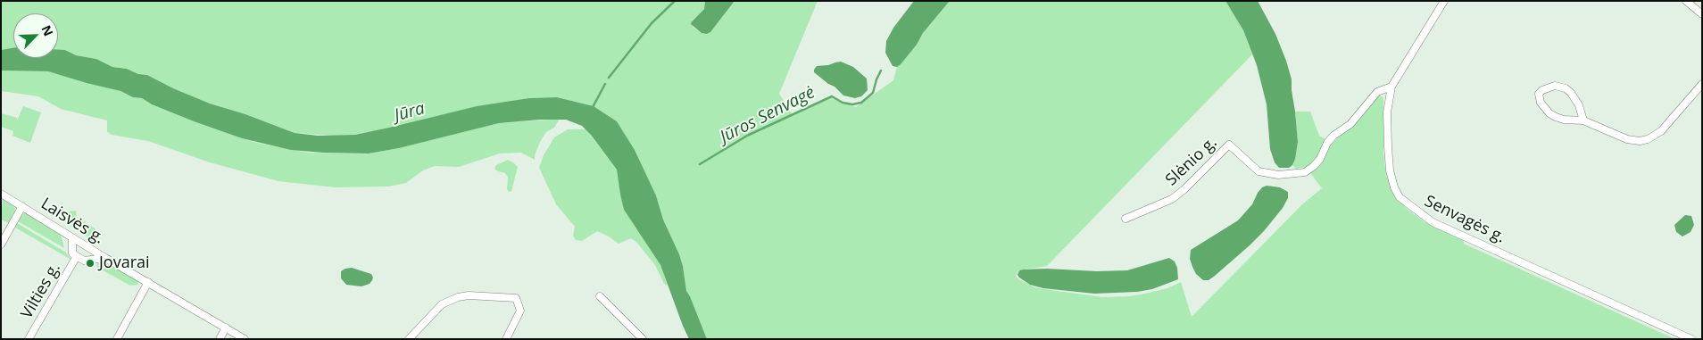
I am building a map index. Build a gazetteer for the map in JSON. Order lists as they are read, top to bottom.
{
  "streets": {
    "street": [
      "Slėnio g.",
      "Senvagės g.",
      "Laisvės g.",
      "Vilties g."
    ]
  },
  "crossings": [
    ["Slėnio g.", "Senvagės g."]
  ],
  "water": ["Jūra", "Jūros Senvagė"],
  "places": ["Jovarai"],
  "north": "top right"
}
